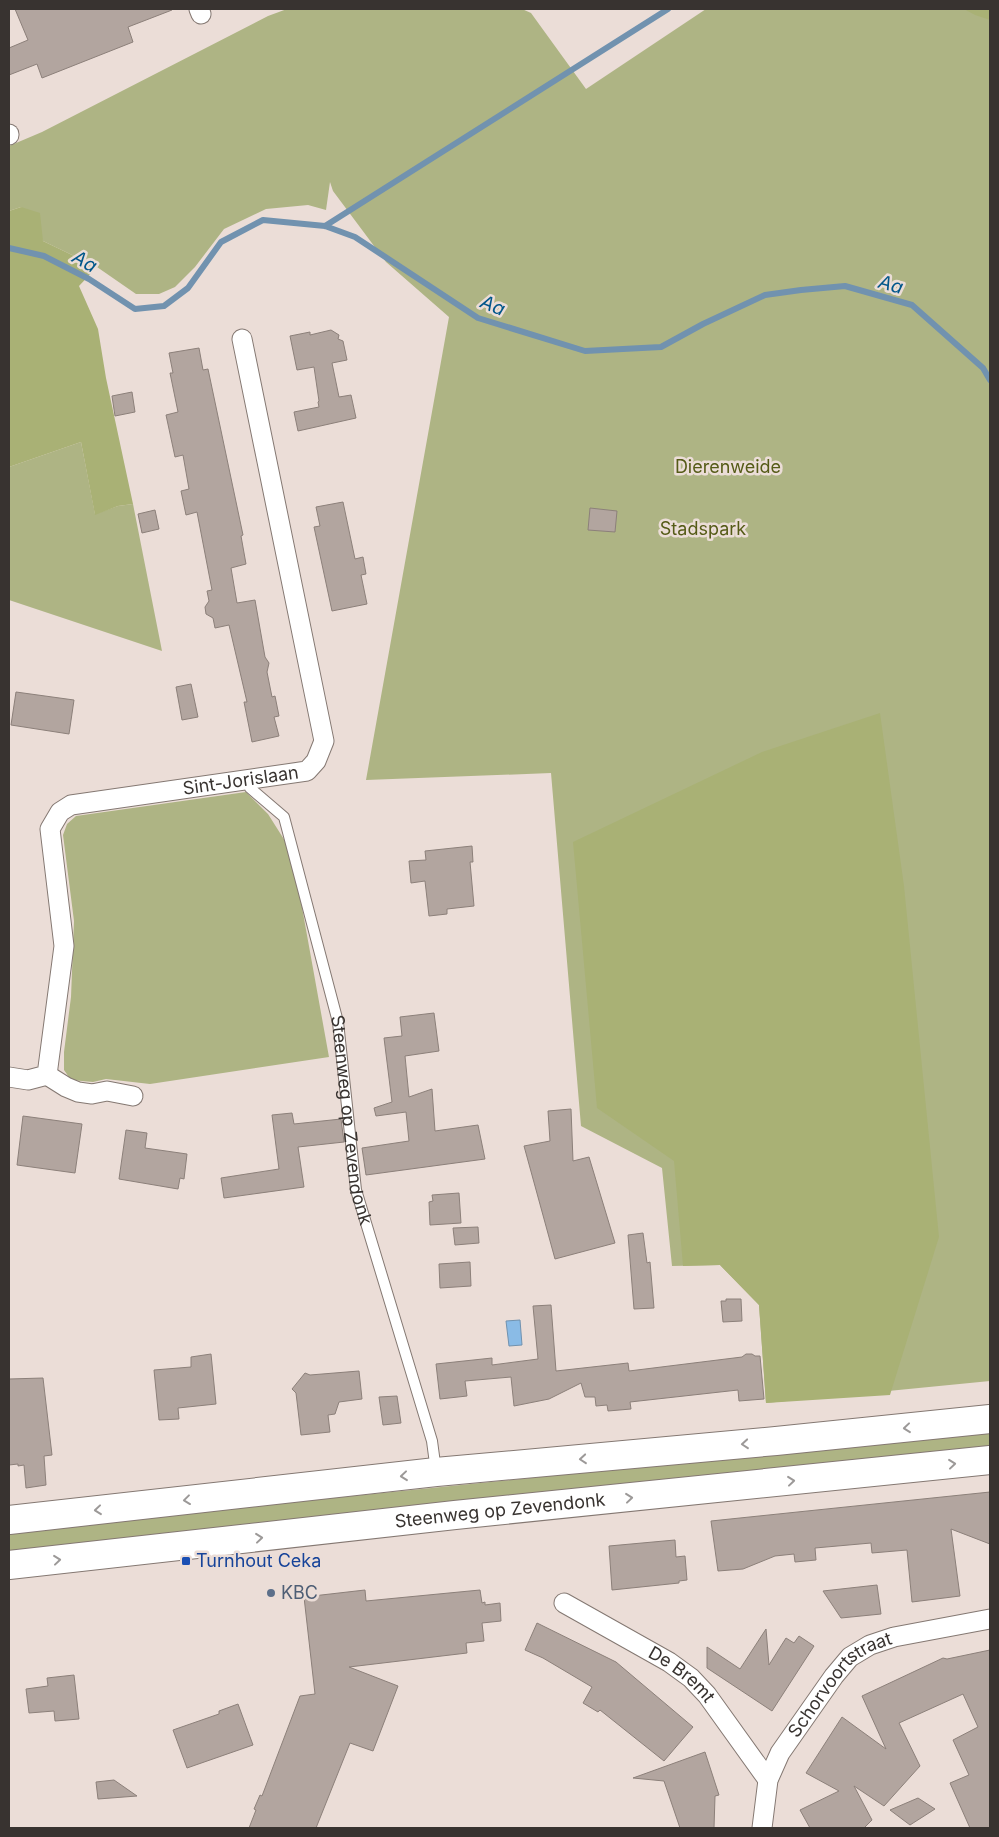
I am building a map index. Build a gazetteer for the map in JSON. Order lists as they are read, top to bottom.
{
  "streets": {
    "main road": ["Steenweg op Zevendonk"],
    "street": ["Sint-Jorislaan", "De Bremt", "Schorvoortstraat"]
  },
  "crossings": [
    ["Sint-Jorislaan", "Steenweg op Zevendonk"],
    ["De Bremt", "Schorvoortstraat"]
  ],
  "one_way": ["Steenweg op Zevendonk"],
  "water": ["Aa"],
  "parks": ["Dierenweide", "Stadspark"],
  "places": {
    "transit": ["Turnhout Ceka"],
    "other": ["KBC"]
  }
}
